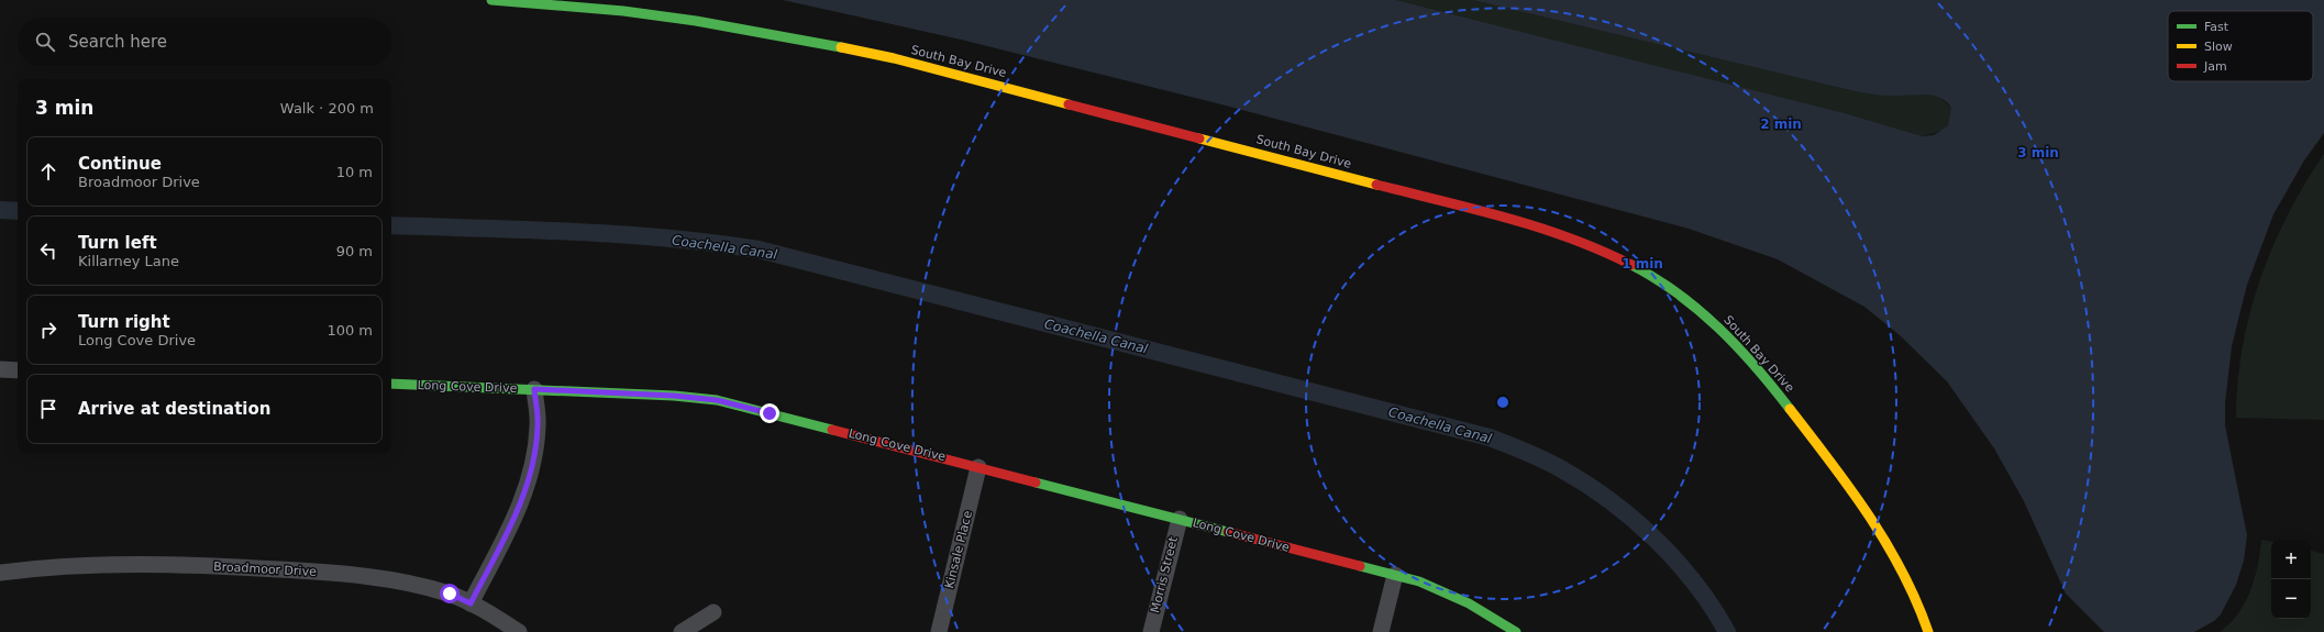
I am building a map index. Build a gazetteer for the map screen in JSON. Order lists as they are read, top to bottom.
{
  "streets": {
    "street": [
      "South Bay Drive",
      "Long Cove Drive",
      "Kinsale Place",
      "Broadmoor Drive",
      "Morris Street"
    ]
  },
  "crossings": [
    ["Long Cove Drive", "Kinsale Place"],
    ["Long Cove Drive", "Morris Street"]
  ],
  "water": ["Coachella Canal"],
  "legend": ["Fast", "Slow", "Jam"],
  "page": {
    "search": "Search here",
    "heading": ["3 min", "Walk · 200 m"],
    "list": [
      ["Continue", "Broadmoor Drive", "10 m"],
      ["Turn left", "Killarney Lane", "90 m"],
      ["Turn right", "Long Cove Drive", "100 m"],
      "Arrive at destination"
    ],
    "map_buttons": ["+", "−"]
  },
  "rings": ["2 min", "3 min", "1 min"]
}
